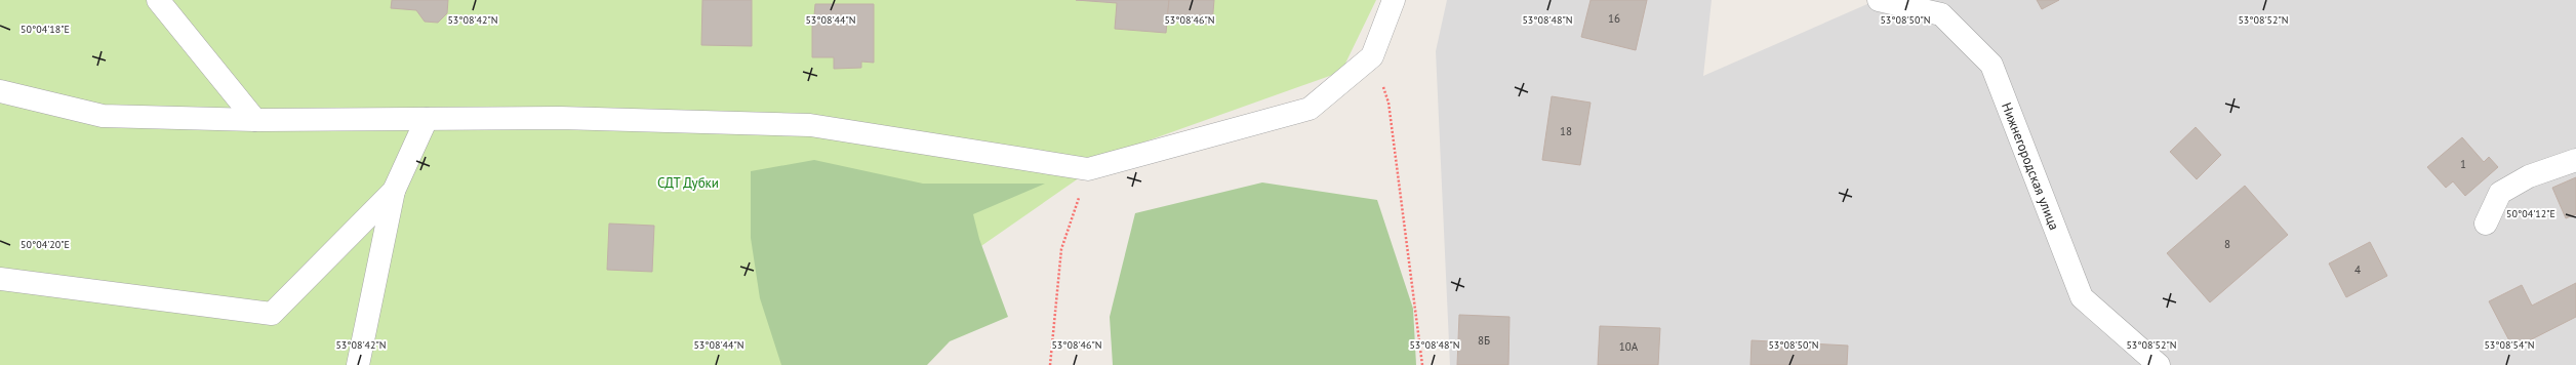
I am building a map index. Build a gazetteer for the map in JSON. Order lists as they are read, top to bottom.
{
  "streets": {
    "street": ["Нижнегородская улица"]
  },
  "parks": ["СДТ Дубки"],
  "house_numbers": [
    "16",
    "18",
    "1",
    "8",
    "4",
    "8Б",
    "10А"
  ],
  "coordinates": [
    "53°08'42\"N",
    "53°08'44\"N",
    "53°08'46\"N",
    "53°08'48\"N",
    "53°08'50\"N",
    "53°08'52\"N",
    "50°04'18\"E",
    "50°04'12\"E",
    "50°04'20\"E",
    "53°08'54\"N"
  ]
}
